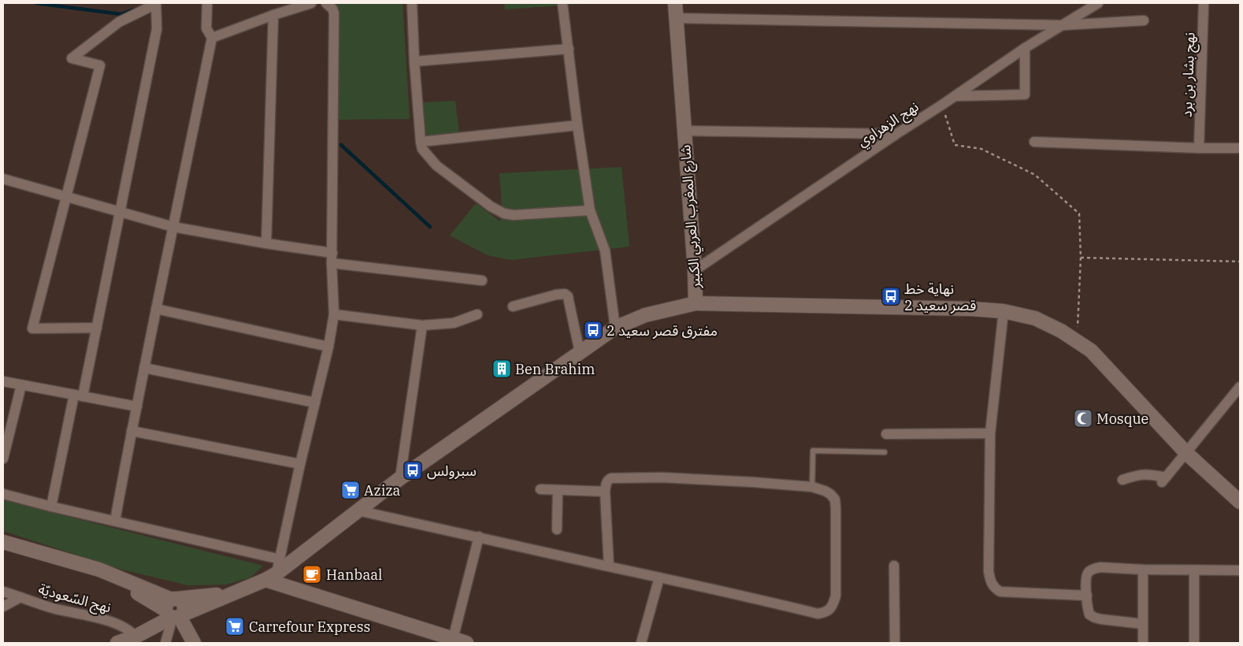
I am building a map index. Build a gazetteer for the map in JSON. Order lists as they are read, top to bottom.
{
  "streets": {
    "street": [
      "نهج بشار بن برد",
      "نهج الزهراوي",
      "شارع المغرب العربي الكبير",
      "نهج السّعوديّة"
    ]
  },
  "crossings": [
    ["نهج الزهراوي", "شارع المغرب العربي الكبير"],
    ["شارع المغرب العربي الكبير", "نهج السّعوديّة"]
  ],
  "places": {
    "bus stop": ["نهاية خط قصر سعيد 2", "مفترق قصر سعيد 2", "سبرولس"],
    "building": ["Ben Brahim"],
    "mosque": ["Mosque"],
    "supermarket": ["Aziza", "Carrefour Express"],
    "cafe": ["Hanbaal"]
  }
}
